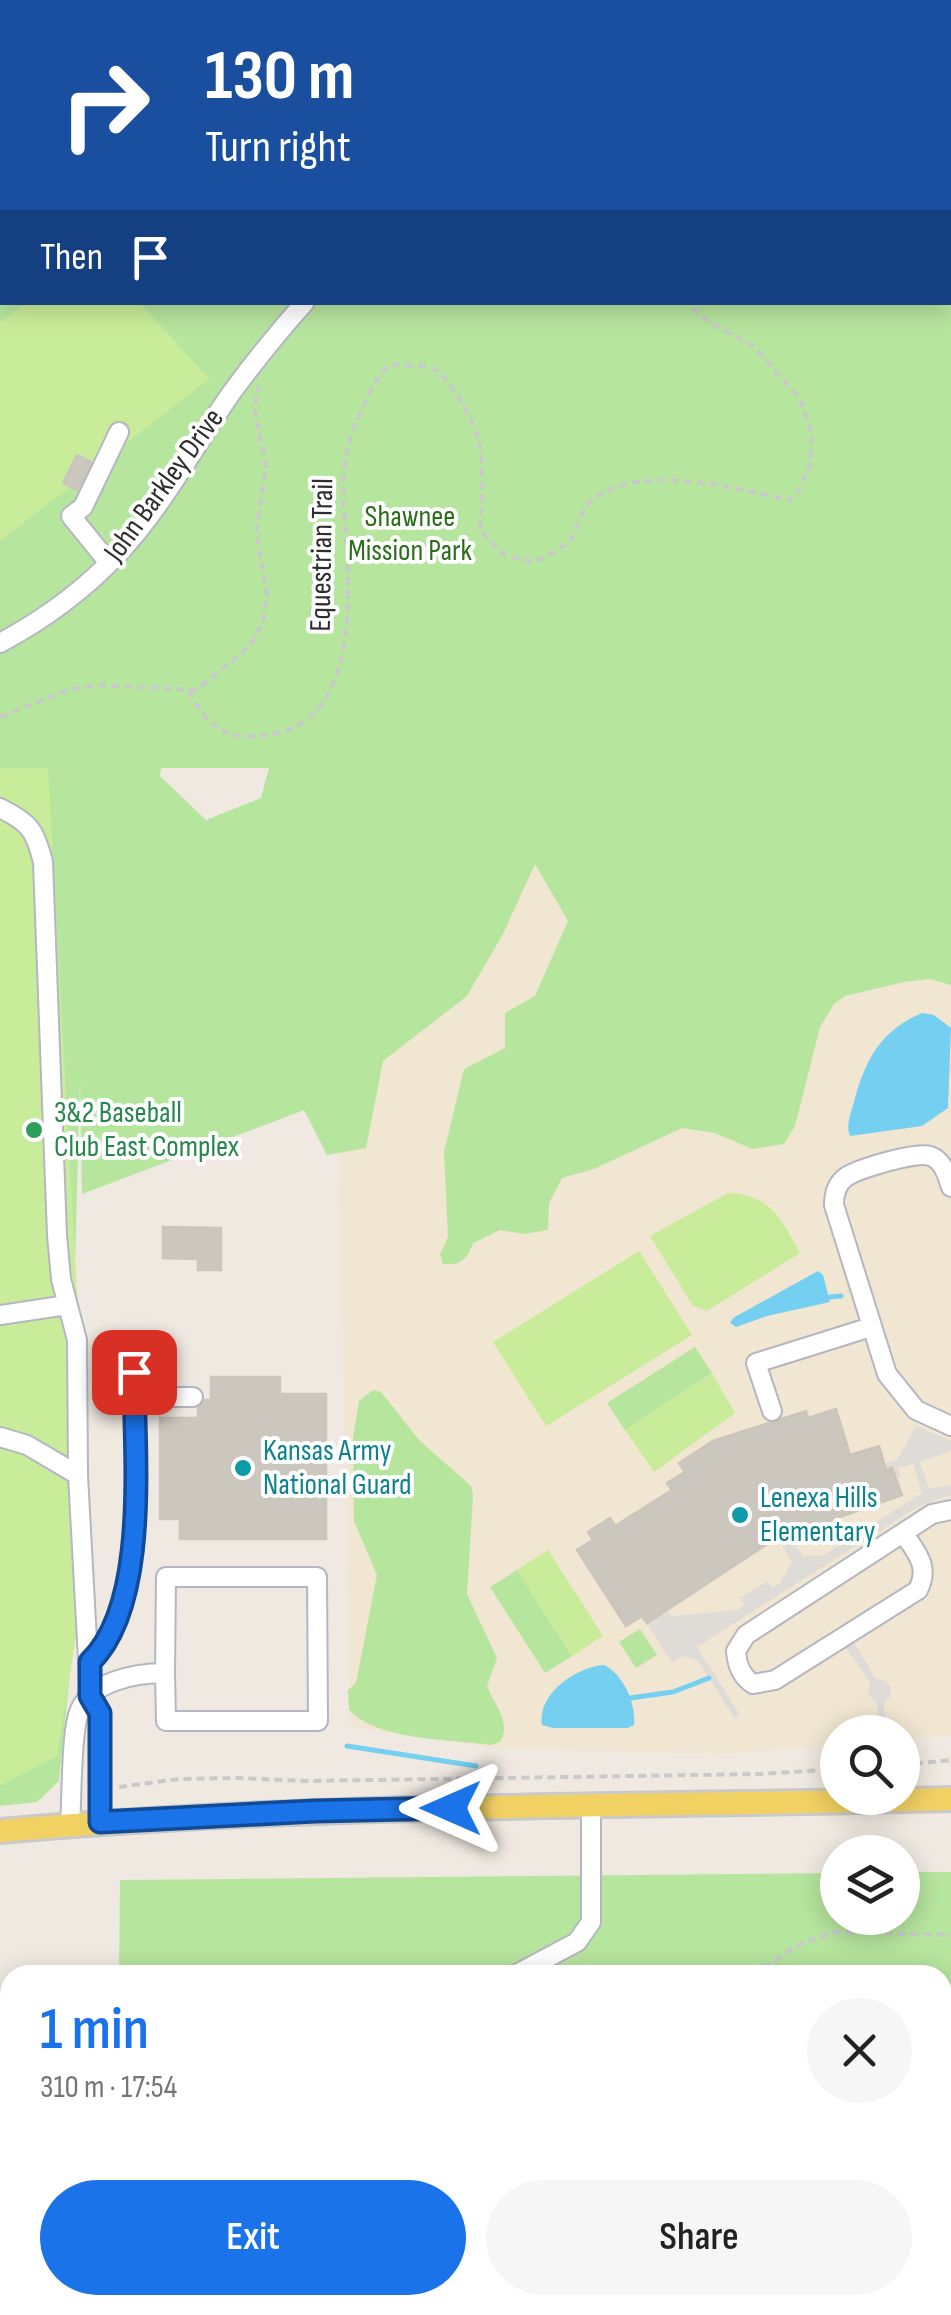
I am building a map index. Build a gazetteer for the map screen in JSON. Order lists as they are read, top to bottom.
{
  "streets": {
    "street": ["John Barkley Drive"],
    "path": ["Equestrian Trail"]
  },
  "parks": ["Shawnee Mission Park"],
  "places": ["3&2 Baseball Club East Complex", "Kansas Army National Guard", "Lenexa Hills Elementary"],
  "page": {
    "turn": ["130 m", "Turn right"],
    "then": "Then",
    "heading": ["1 min", "310 m · 17:54"],
    "buttons": ["Exit", "Share"]
  }
}
